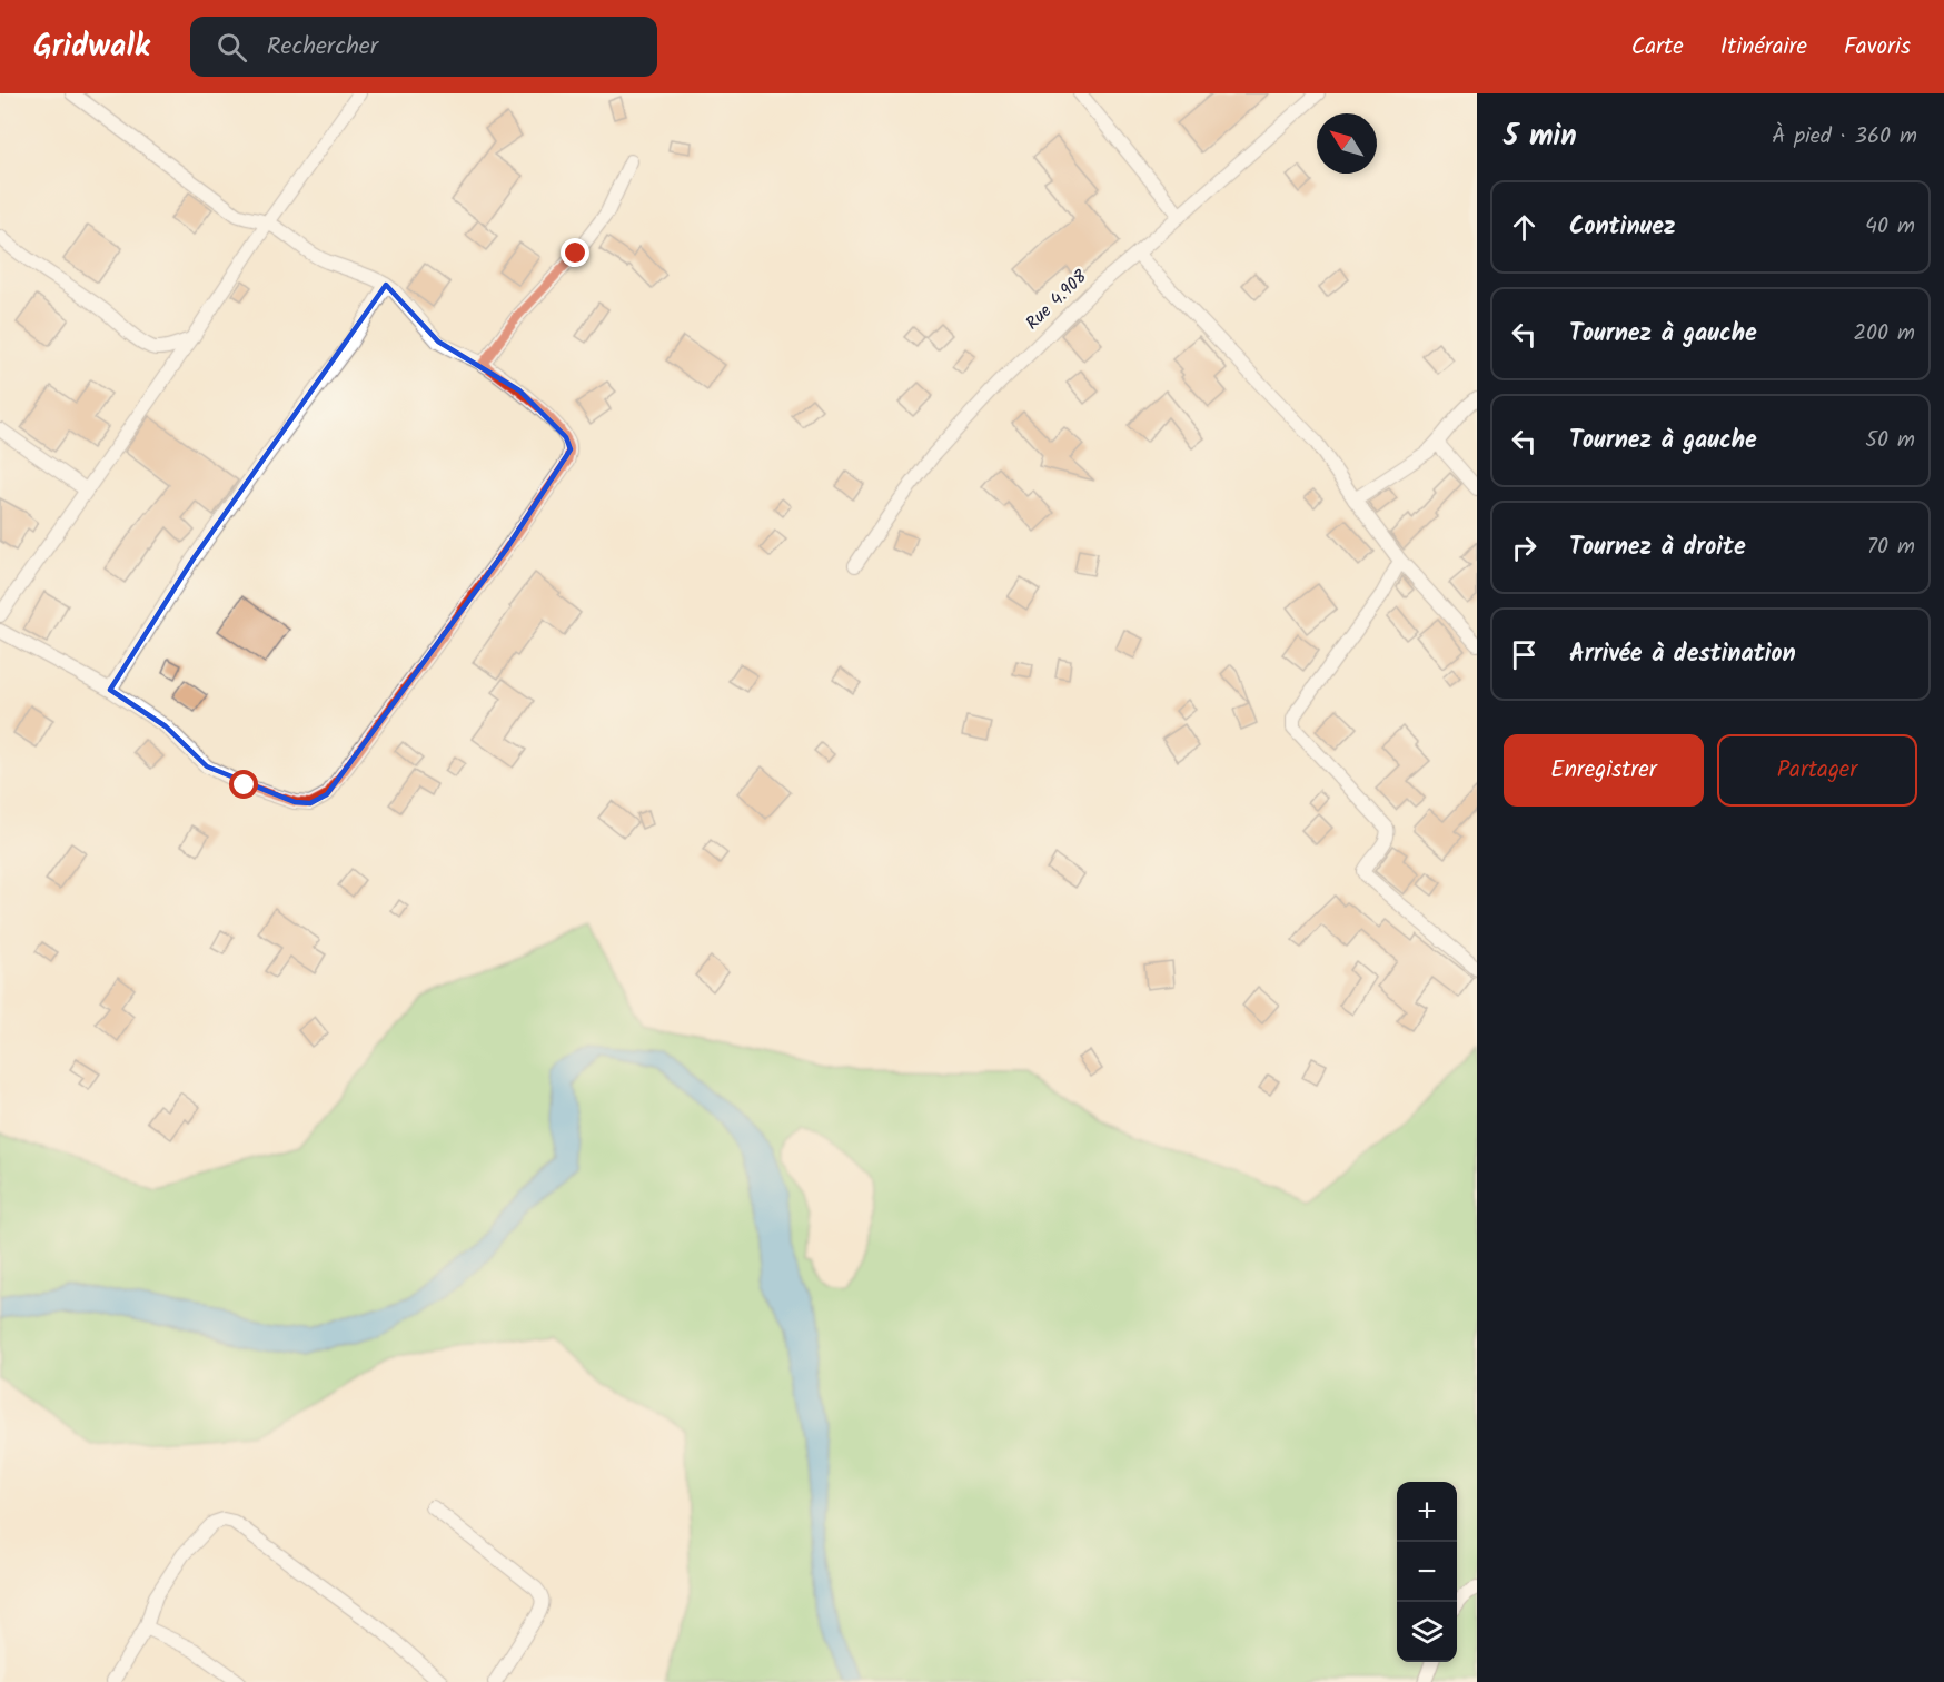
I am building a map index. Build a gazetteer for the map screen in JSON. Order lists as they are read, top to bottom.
{
  "streets": {
    "street": ["Rue 4.908"]
  },
  "north": "top left",
  "page": {
    "header": "Gridwalk",
    "search": "Rechercher",
    "nav": ["Carte", "Itinéraire", "Favoris"],
    "heading": ["5 min", "À pied · 360 m"],
    "list": [
      ["Continuez", "40 m"],
      ["Tournez à gauche", "200 m"],
      ["Tournez à gauche", "50 m"],
      ["Tournez à droite", "70 m"],
      "Arrivée à destination"
    ],
    "buttons": ["Enregistrer", "Partager"],
    "map_buttons": ["+", "−"]
  }
}
